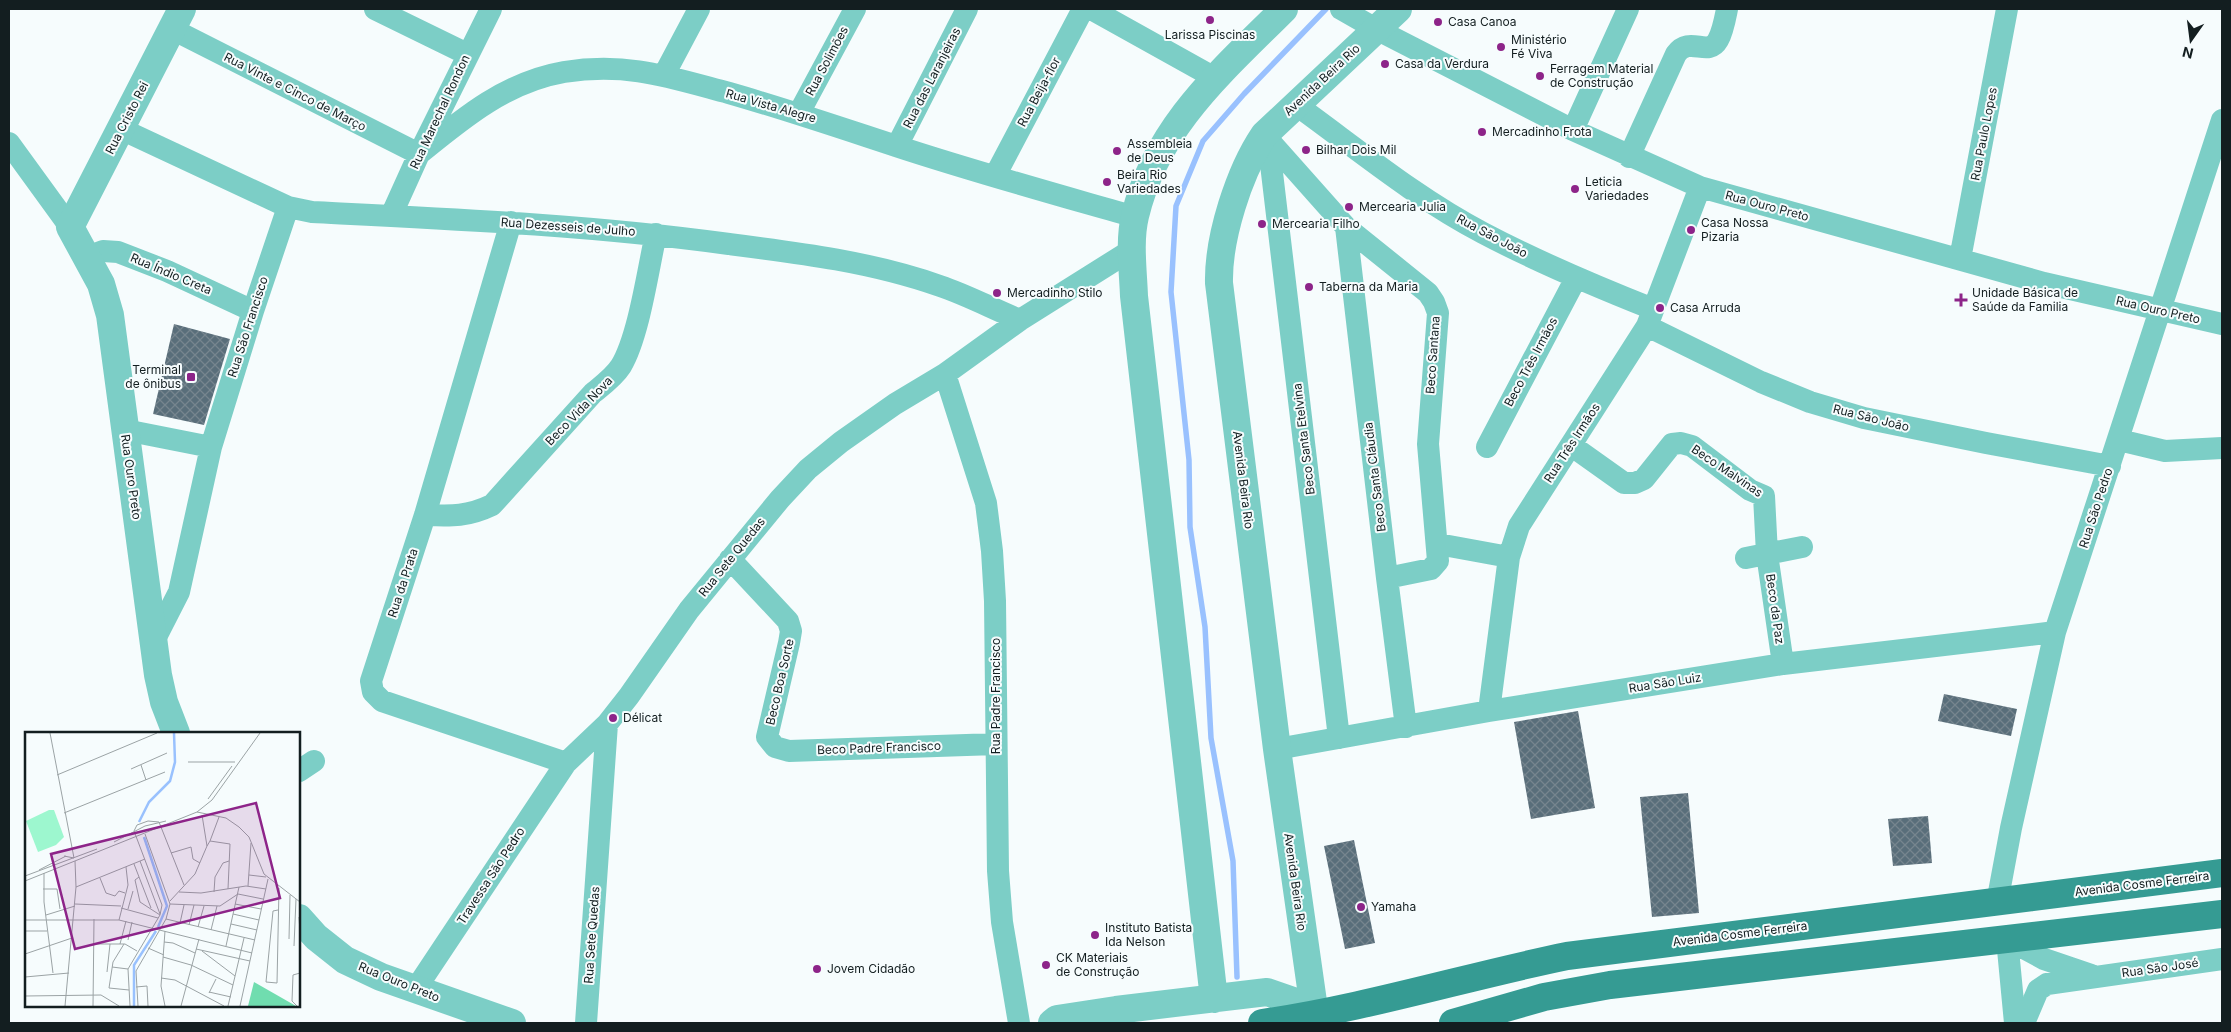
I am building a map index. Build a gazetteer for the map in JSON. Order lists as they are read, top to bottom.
{
  "streets": {
    "main road": ["Avenida Cosme Ferreira"],
    "street": [
      "Rua Solimões",
      "Rua das Laranjeiras",
      "Avenida Beira Rio",
      "Rua Vinte e Cinco de Março",
      "Rua Beija-flor",
      "Rua Vista Alegre",
      "Rua Marechal Rondon",
      "Rua Cristo Rei",
      "Rua Paulo Lopes",
      "Rua Ouro Preto",
      "Rua Dezesseis de Julho",
      "Rua São João",
      "Rua Índio Creta",
      "Rua São Francisco",
      "Beco Santana",
      "Beco Três Irmãos",
      "Beco Vida Nova",
      "Beco Santa Etelvina",
      "Rua Três Irmãos",
      "Beco Malvinas",
      "Beco Santa Cláudia",
      "Rua São Pedro",
      "Rua Sete Quedas",
      "Rua da Prata",
      "Beco da Paz",
      "Beco Boa Sorte",
      "Rua São Luiz",
      "Rua Padre Francisco",
      "Beco Padre Francisco",
      "Travessa São Pedro",
      "Rua São José"
    ]
  },
  "crossings": [
    ["Rua Solimões", "Rua Vista Alegre"],
    ["Rua das Laranjeiras", "Rua Vista Alegre"],
    ["Avenida Beira Rio", "Rua Ouro Preto"],
    ["Avenida Beira Rio", "Rua São João"],
    ["Avenida Beira Rio", "Beco Santana"],
    ["Avenida Beira Rio", "Beco Santa Etelvina"],
    ["Avenida Beira Rio", "Rua São Luiz"],
    ["Avenida Beira Rio", "Avenida Cosme Ferreira"],
    ["Rua Vinte e Cinco de Março", "Rua Vista Alegre"],
    ["Rua Vinte e Cinco de Março", "Rua Marechal Rondon"],
    ["Rua Vinte e Cinco de Março", "Rua Cristo Rei"],
    ["Rua Beija-flor", "Rua Vista Alegre"],
    ["Rua Vista Alegre", "Rua Marechal Rondon"],
    ["Rua Marechal Rondon", "Rua Dezesseis de Julho"],
    ["Rua Cristo Rei", "Rua Ouro Preto"],
    ["Rua Cristo Rei", "Rua Dezesseis de Julho"],
    ["Rua Paulo Lopes", "Rua Ouro Preto"],
    ["Rua Ouro Preto", "Rua Índio Creta"],
    ["Rua Ouro Preto", "Rua São Francisco"],
    ["Rua Ouro Preto", "Rua Três Irmãos"],
    ["Rua Ouro Preto", "Rua São Pedro"],
    ["Rua Ouro Preto", "Travessa São Pedro"],
    ["Rua Dezesseis de Julho", "Rua São Francisco"],
    ["Rua Dezesseis de Julho", "Beco Vida Nova"],
    ["Rua Dezesseis de Julho", "Rua Sete Quedas"],
    ["Rua Dezesseis de Julho", "Rua da Prata"],
    ["Rua São João", "Beco Três Irmãos"],
    ["Rua São João", "Rua Três Irmãos"],
    ["Rua São João", "Rua São Pedro"],
    ["Rua Índio Creta", "Rua São Francisco"],
    ["Beco Santana", "Beco Santa Etelvina"],
    ["Beco Santana", "Beco Santa Cláudia"],
    ["Beco Vida Nova", "Rua da Prata"],
    ["Beco Santa Etelvina", "Rua São Luiz"],
    ["Rua Três Irmãos", "Beco Malvinas"],
    ["Rua Três Irmãos", "Rua São Luiz"],
    ["Beco Malvinas", "Beco da Paz"],
    ["Beco Santa Cláudia", "Rua São Luiz"],
    ["Rua São Pedro", "Rua São Luiz"],
    ["Rua São Pedro", "Avenida Cosme Ferreira"],
    ["Rua Sete Quedas", "Beco Boa Sorte"],
    ["Rua Sete Quedas", "Rua Padre Francisco"],
    ["Rua da Prata", "Travessa São Pedro"],
    ["Beco da Paz", "Rua São Luiz"],
    ["Beco Boa Sorte", "Beco Padre Francisco"],
    ["Rua Padre Francisco", "Beco Padre Francisco"]
  ],
  "places": {
    "other": [
      "Larissa Piscinas",
      "Casa Canoa",
      "Ministério Fé Viva",
      "Casa da Verdura",
      "Ferragem Material de Construção",
      "Mercadinho Frota",
      "Bilhar Dois Mil",
      "Assembleia de Deus",
      "Beira Rio Variedades",
      "Leticia Variedades",
      "Mercearia Julia",
      "Mercearia Filho",
      "Casa Nossa Pizaria",
      "Taberna da Maria",
      "Mercadinho Stilo",
      "Casa Arruda",
      "Délicat",
      "Yamaha",
      "Instituto Batista Ida Nelson",
      "CK Materiais de Construção",
      "Jovem Cidadão"
    ],
    "health": ["Unidade Básica de Saúde da Familia"],
    "transit": ["Terminal de ônibus"]
  },
  "north": "bottom"
}
